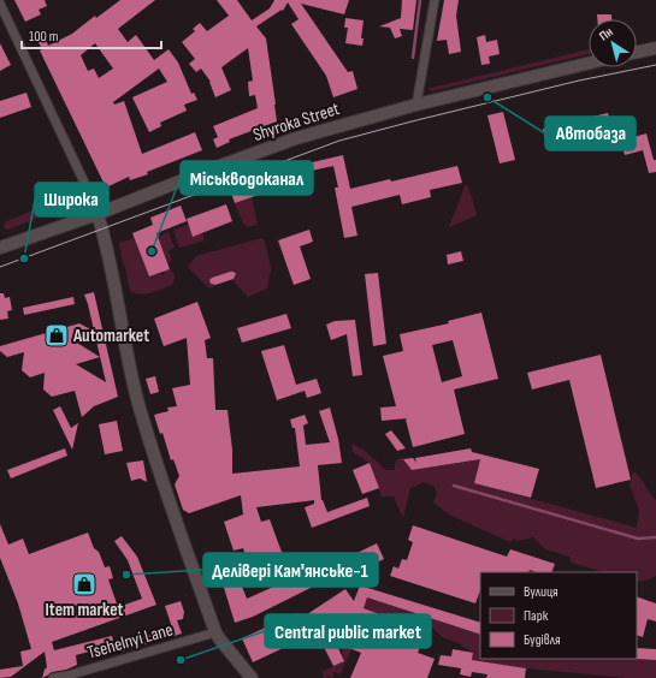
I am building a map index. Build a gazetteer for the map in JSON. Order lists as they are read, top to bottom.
{
  "streets": {
    "street": ["Shyroka Street", "Tsehelnyi Lane"]
  },
  "places": {
    "other": [
      "Автобаза",
      "Міськводоканал",
      "Широка",
      "Делівері Кам'янське-1",
      "Central public market"
    ],
    "shop": ["Automarket", "Item market"]
  },
  "legend": ["Вулиця", "Парк", "Будівля"],
  "scale_bar": "100 m",
  "north": "top left"
}
